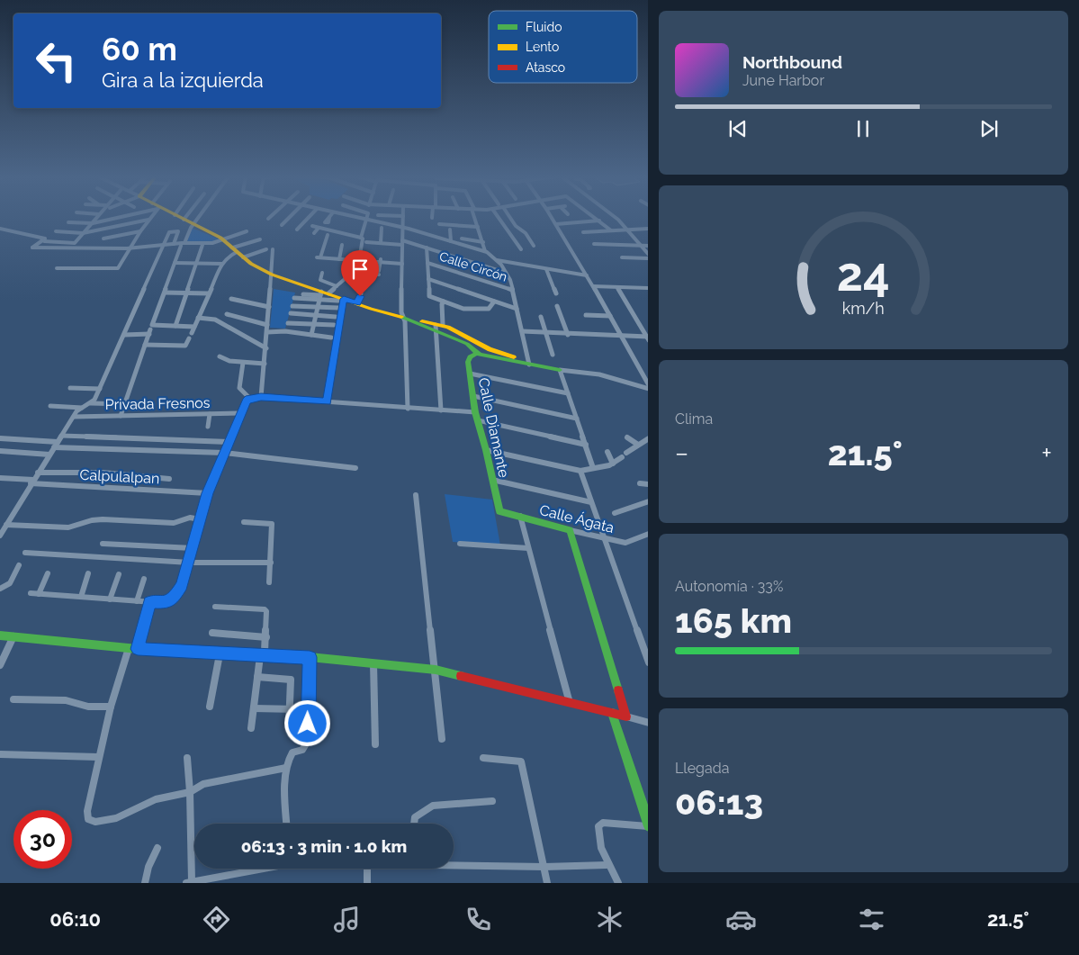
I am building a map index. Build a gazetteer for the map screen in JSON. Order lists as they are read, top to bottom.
{
  "streets": {
    "street": [
      "Calle Circón",
      "Privada Fresnos",
      "Calle Diamante",
      "Calpulalpan",
      "Calle Ágata"
    ]
  },
  "crossings": [
    ["Calle Diamante", "Calle Ágata"]
  ],
  "legend": ["Fluido", "Lento", "Atasco"],
  "page": {
    "turn": ["60 m", "Gira a la izquierda"],
    "song": ["Northbound", "June Harbor"],
    "tile": [
      "Clima",
      ["Autonomía · 33%", "165 km"],
      ["Llegada", "06:13"]
    ],
    "heat": ["−", "21.5°", "+"],
    "limit": "30",
    "trip": "06:13 · 3 min · 1.0 km",
    "tabs": ["06:10", "21.5°"],
    "gauge": ["24", "km/h"]
  }
}
